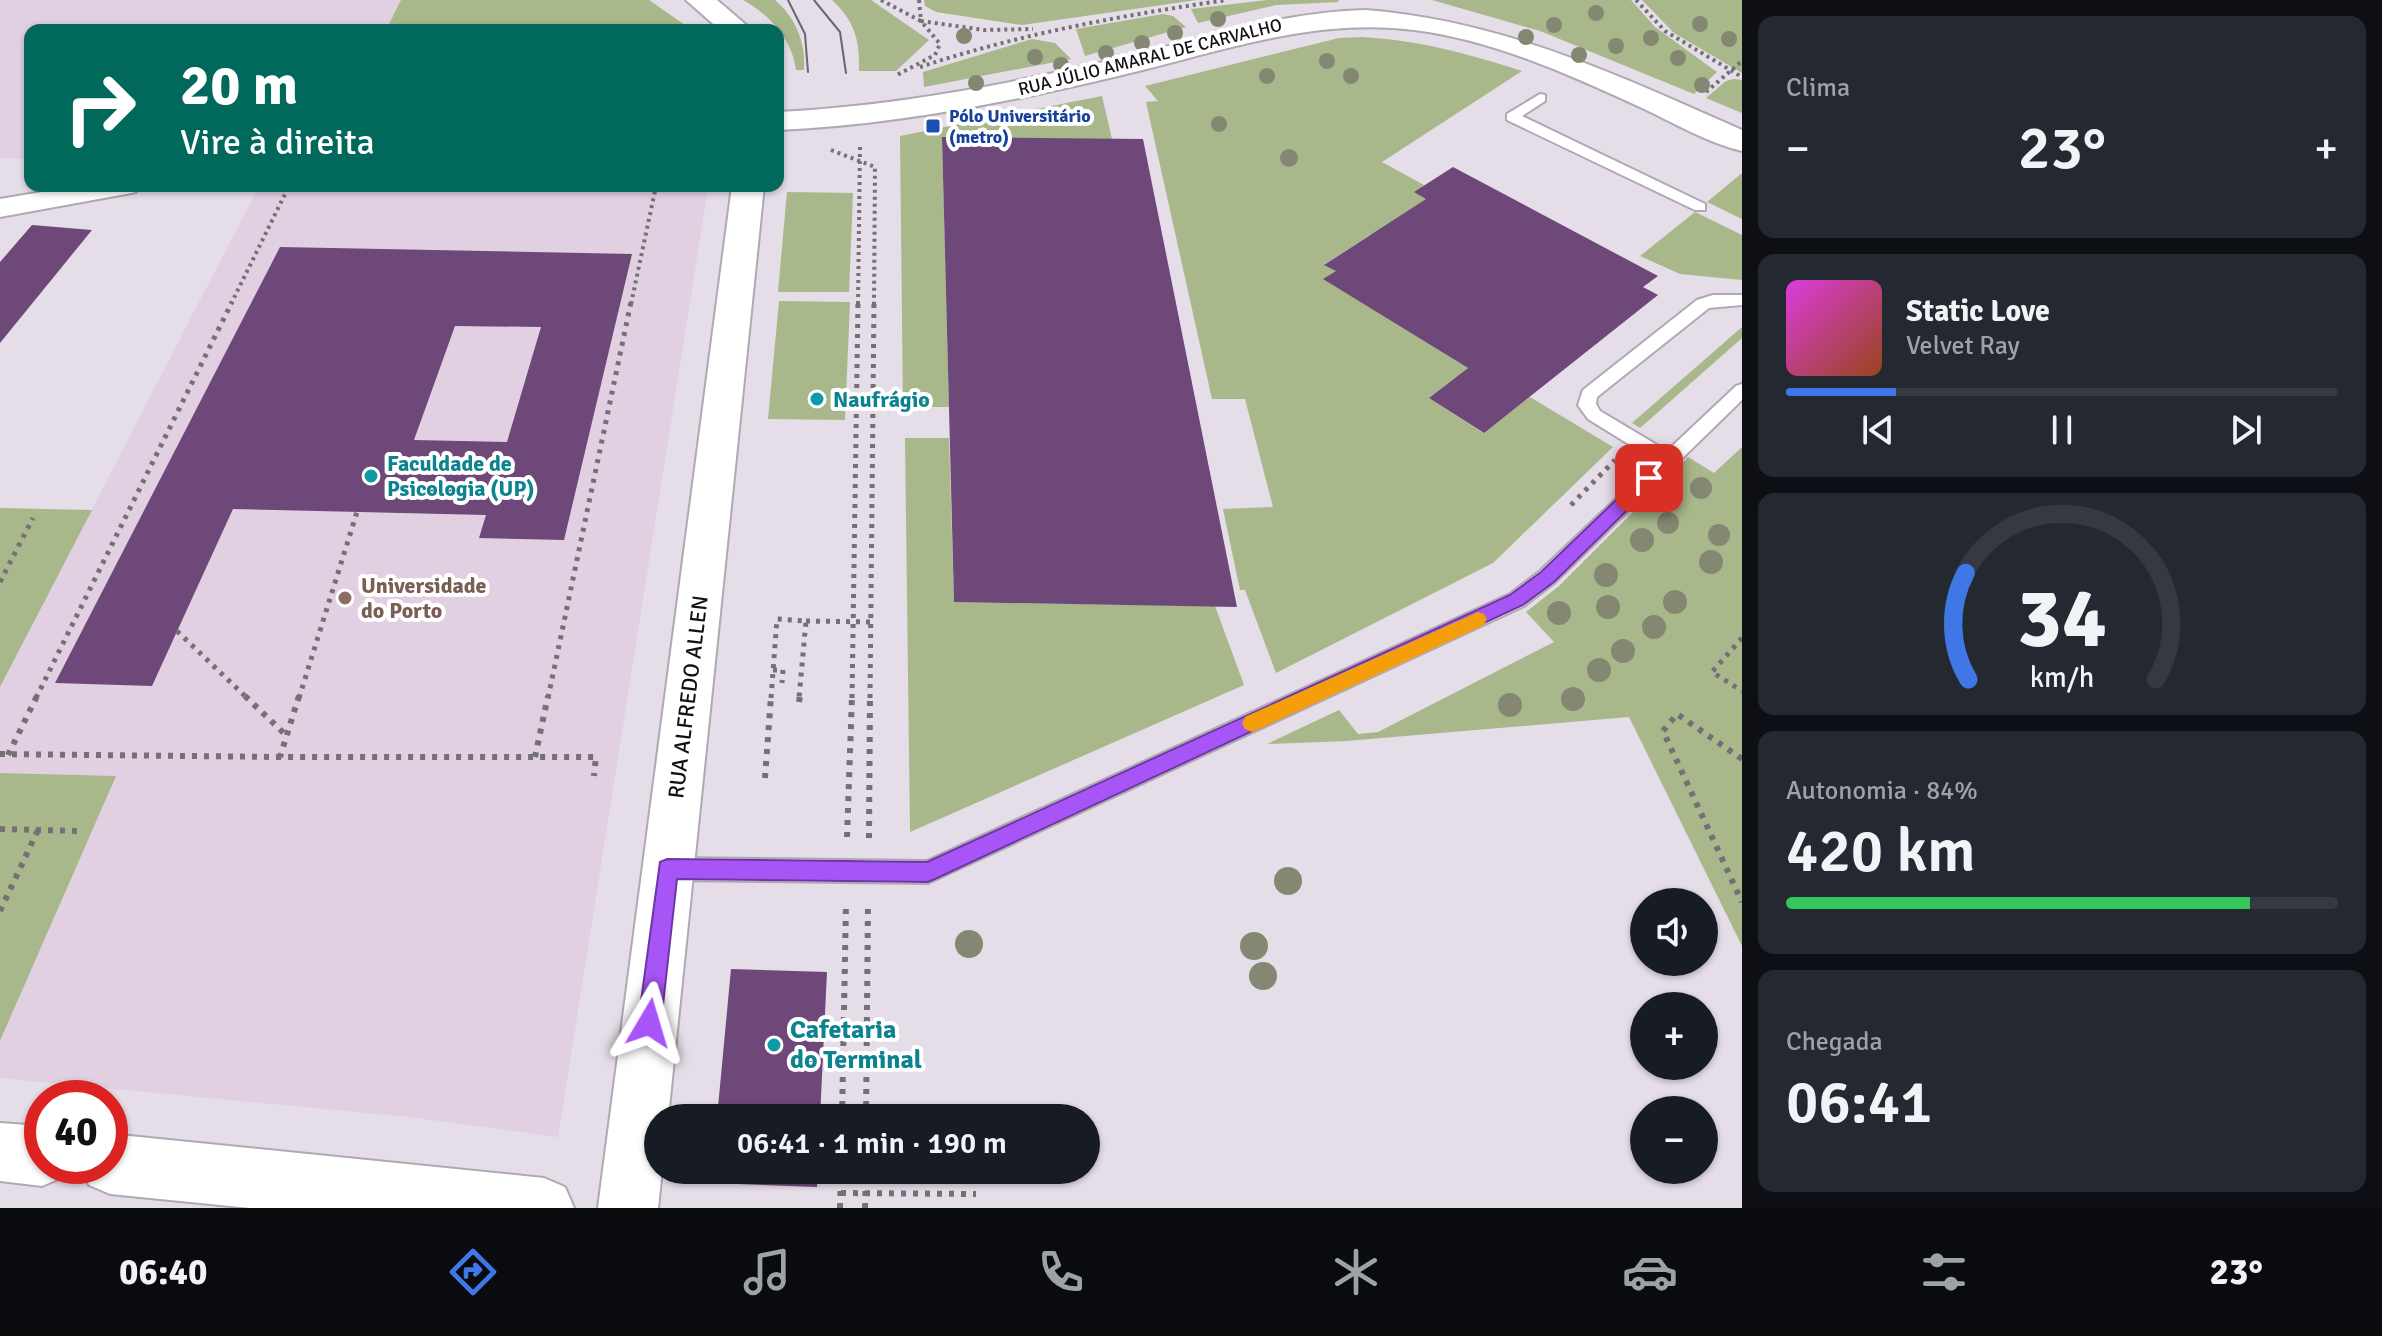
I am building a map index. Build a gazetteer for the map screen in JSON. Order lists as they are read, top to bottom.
{
  "streets": {
    "street": ["RUA JÚLIO AMARAL DE CARVALHO", "RUA ALFREDO ALLEN"]
  },
  "places": {
    "transit": ["Pólo Universitário (metro)"],
    "other": [
      "Naufrágio",
      "Faculdade de Psicologia (UP)",
      "Universidade do Porto",
      "Cafetaria do Terminal"
    ]
  },
  "page": {
    "tile": [
      "Clima",
      ["Autonomia · 84%", "420 km"],
      ["Chegada", "06:41"]
    ],
    "turn": ["20 m", "Vire à direita"],
    "heat": ["−", "23°", "+"],
    "song": ["Static Love", "Velvet Ray"],
    "map_buttons": ["+", "−"],
    "limit": "40",
    "trip": "06:41 · 1 min · 190 m",
    "tabs": ["06:40", "23°"],
    "gauge": ["34", "km/h"]
  }
}
